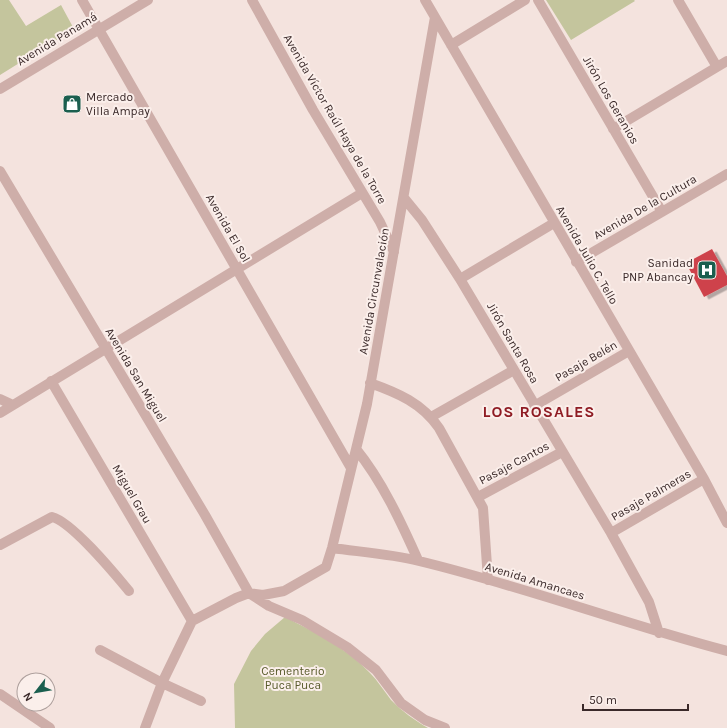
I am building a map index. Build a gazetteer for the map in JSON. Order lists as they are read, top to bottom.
{
  "streets": {
    "street": [
      "Avenida Panamá",
      "Jirón Los Geranios",
      "Avenida Víctor Raúl Haya de la Torre",
      "Avenida De la Cultura",
      "Avenida El Sol",
      "Avenida Julio C. Tello",
      "Avenida Circunvalación",
      "Jirón Santa Rosa",
      "Pasaje Belén",
      "Avenida San Miguel",
      "Pasaje Cantos",
      "Miguel Grau",
      "Pasaje Palmeras",
      "Avenida Amancaes"
    ]
  },
  "crossings": [
    ["Avenida Panamá", "Avenida El Sol"],
    ["Jirón Los Geranios", "Avenida De la Cultura"],
    ["Avenida Víctor Raúl Haya de la Torre", "Avenida Circunvalación"],
    ["Avenida De la Cultura", "Avenida Julio C. Tello"],
    ["Avenida El Sol", "Avenida Circunvalación"],
    ["Avenida Julio C. Tello", "Avenida Circunvalación"],
    ["Avenida Julio C. Tello", "Pasaje Belén"],
    ["Avenida Julio C. Tello", "Pasaje Palmeras"],
    ["Avenida Circunvalación", "Jirón Santa Rosa"],
    ["Avenida Circunvalación", "Avenida San Miguel"],
    ["Avenida Circunvalación", "Avenida Amancaes"],
    ["Jirón Santa Rosa", "Pasaje Belén"],
    ["Jirón Santa Rosa", "Pasaje Cantos"],
    ["Jirón Santa Rosa", "Pasaje Palmeras"],
    ["Jirón Santa Rosa", "Avenida Amancaes"]
  ],
  "districts": ["LOS ROSALES"],
  "parks": ["Cementerio Puca Puca"],
  "places": {
    "shop": ["Mercado Villa Ampay"],
    "hospital": ["Sanidad PNP Abancay"]
  },
  "scale_bar": "50 m",
  "north": "bottom left"
}
